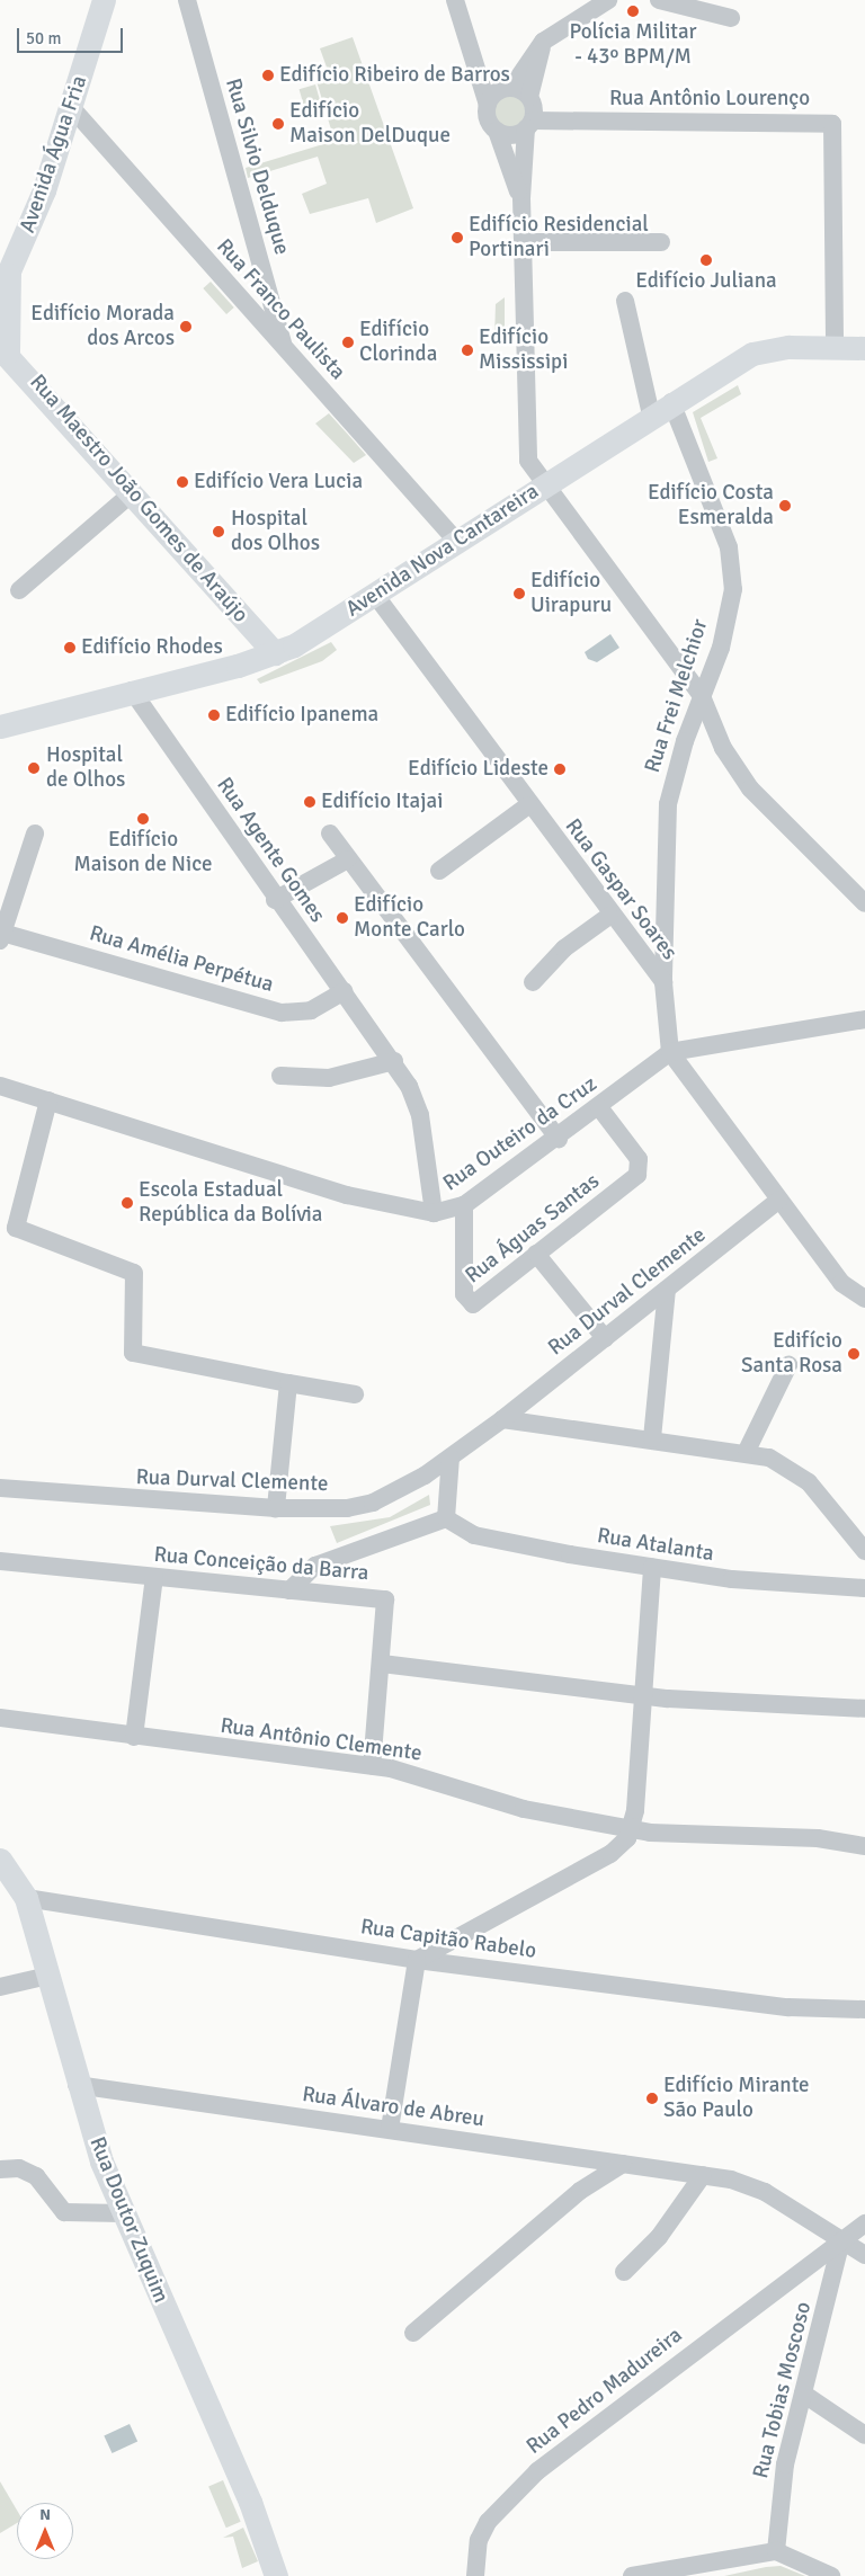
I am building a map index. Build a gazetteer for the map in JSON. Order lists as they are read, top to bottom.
{
  "streets": {
    "main road": [
      "Avenida Água Fria",
      "Rua Maestro João Gomes de Araújo",
      "Avenida Nova Cantareira",
      "Rua Doutor Zuquim"
    ],
    "street": [
      "Rua Antônio Lourenço",
      "Rua Silvio Delduque",
      "Rua Franco Paulista",
      "Rua Frei Melchior",
      "Rua Agente Gomes",
      "Rua Gaspar Soares",
      "Rua Amélia Perpétua",
      "Rua Outeiro da Cruz",
      "Rua Águas Santas",
      "Rua Durval Clemente",
      "Rua Atalanta",
      "Rua Conceição da Barra",
      "Rua Antônio Clemente",
      "Rua Capitão Rabelo",
      "Rua Álvaro de Abreu",
      "Rua Tobias Moscoso",
      "Rua Pedro Madureira"
    ]
  },
  "crossings": [
    ["Rua Antônio Lourenço", "Avenida Nova Cantareira"],
    ["Avenida Água Fria", "Rua Franco Paulista"],
    ["Avenida Água Fria", "Rua Maestro João Gomes de Araújo"],
    ["Rua Silvio Delduque", "Rua Franco Paulista"],
    ["Rua Franco Paulista", "Avenida Nova Cantareira"],
    ["Rua Maestro João Gomes de Araújo", "Avenida Nova Cantareira"],
    ["Avenida Nova Cantareira", "Rua Frei Melchior"],
    ["Avenida Nova Cantareira", "Rua Agente Gomes"],
    ["Avenida Nova Cantareira", "Rua Gaspar Soares"],
    ["Rua Frei Melchior", "Rua Gaspar Soares"],
    ["Rua Agente Gomes", "Rua Amélia Perpétua"],
    ["Rua Agente Gomes", "Rua Outeiro da Cruz"],
    ["Rua Gaspar Soares", "Rua Outeiro da Cruz"],
    ["Rua Outeiro da Cruz", "Rua Águas Santas"],
    ["Rua Conceição da Barra", "Rua Antônio Clemente"],
    ["Rua Capitão Rabelo", "Rua Doutor Zuquim"],
    ["Rua Álvaro de Abreu", "Rua Doutor Zuquim"],
    ["Rua Álvaro de Abreu", "Rua Tobias Moscoso"],
    ["Rua Álvaro de Abreu", "Rua Pedro Madureira"],
    ["Rua Tobias Moscoso", "Rua Pedro Madureira"]
  ],
  "places": [
    "Polícia Militar - 43º BPM/M",
    "Edifício Ribeiro de Barros",
    "Edifício Maison DelDuque",
    "Edifício Residencial Portinari",
    "Edifício Juliana",
    "Edifício Morada dos Arcos",
    "Edifício Clorinda",
    "Edifício Mississipi",
    "Edifício Vera Lucia",
    "Edifício Costa Esmeralda",
    "Hospital dos Olhos",
    "Edifício Uirapuru",
    "Edifício Rhodes",
    "Edifício Ipanema",
    "Hospital de Olhos",
    "Edifício Lideste",
    "Edifício Itajai",
    "Edifício Maison de Nice",
    "Edifício Monte Carlo",
    "Escola Estadual República da Bolívia",
    "Edifício Santa Rosa",
    "Edifício Mirante São Paulo"
  ],
  "scale_bar": "50 m",
  "north": "top"
}
